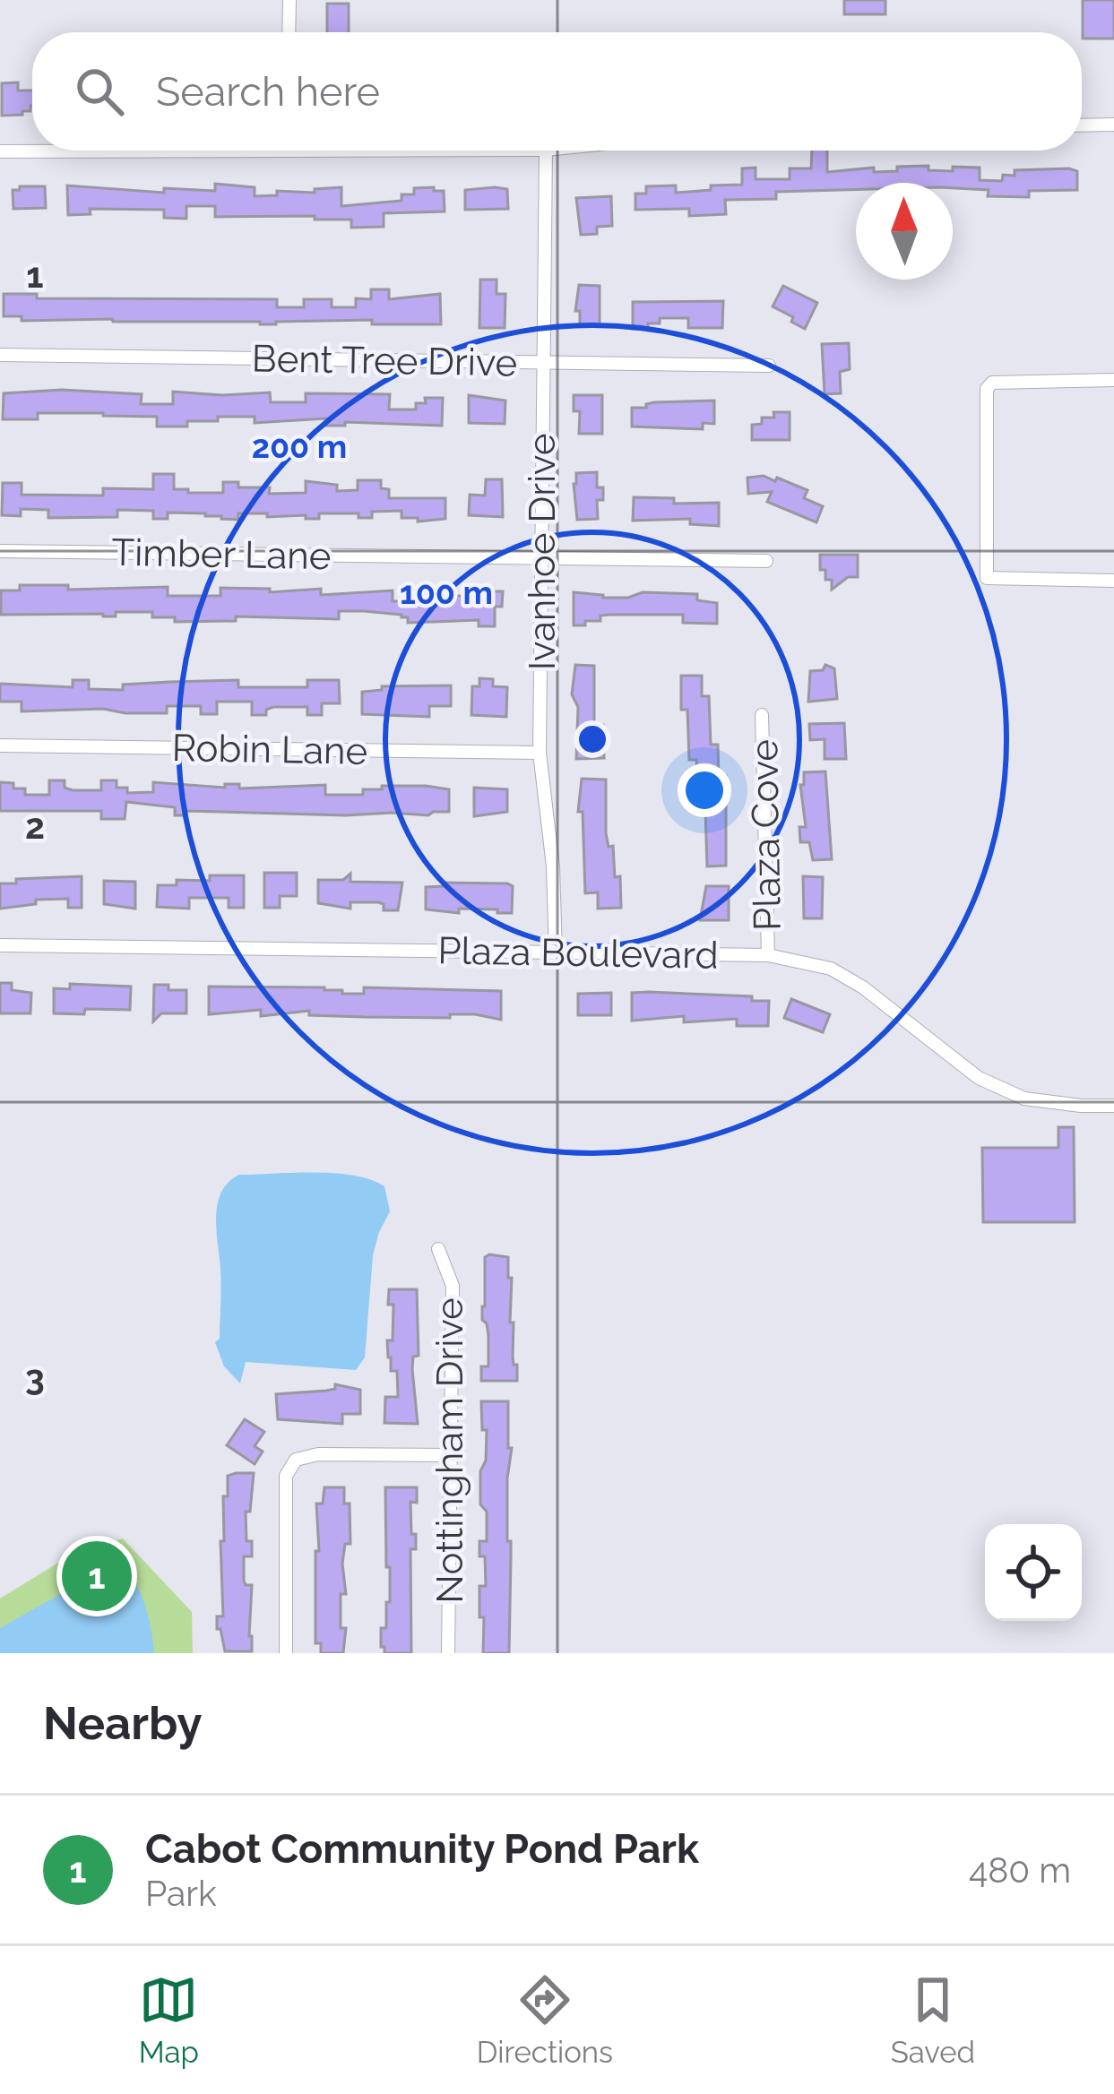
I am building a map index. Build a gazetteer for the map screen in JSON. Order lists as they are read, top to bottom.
{
  "streets": {
    "street": [
      "Bent Tree Drive",
      "Ivanhoe Drive",
      "Timber Lane",
      "Robin Lane",
      "Plaza Cove",
      "Plaza Boulevard",
      "Nottingham Drive"
    ]
  },
  "crossings": [
    ["Bent Tree Drive", "Ivanhoe Drive"],
    ["Ivanhoe Drive", "Timber Lane"],
    ["Ivanhoe Drive", "Robin Lane"],
    ["Ivanhoe Drive", "Plaza Boulevard"],
    ["Plaza Cove", "Plaza Boulevard"]
  ],
  "north": "top",
  "page": {
    "search": "Search here",
    "pins": "1",
    "heading": "Nearby",
    "list": [
      {
        "mark": "1",
        "name": "Cabot Community Pond Park",
        "note": "Park",
        "value": "480 m"
      }
    ],
    "nav": ["Map", "Directions", "Saved"]
  },
  "grid": {
    "rows": ["1", "2", "3"]
  },
  "rings": ["200 m", "100 m"]
}
